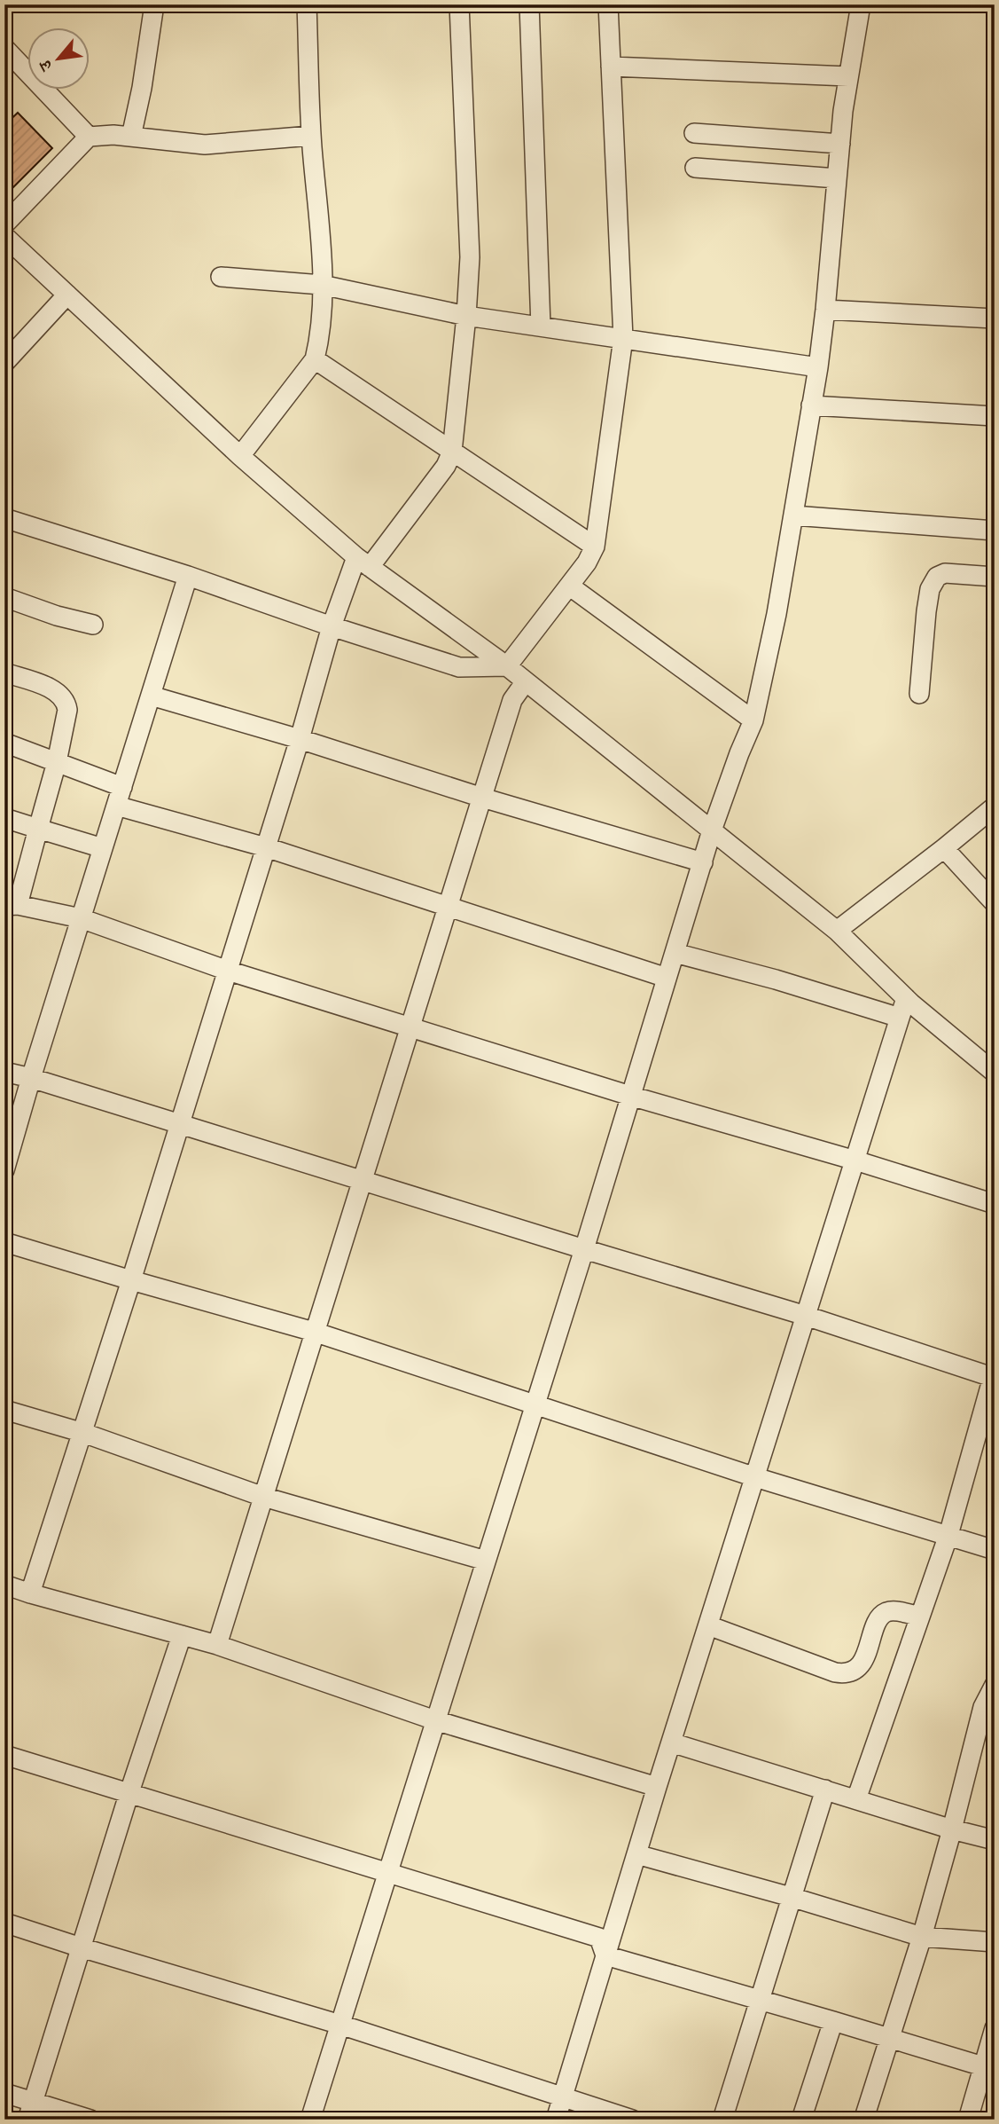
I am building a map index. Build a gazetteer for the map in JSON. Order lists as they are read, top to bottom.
{
  "north": "bottom left"
}
